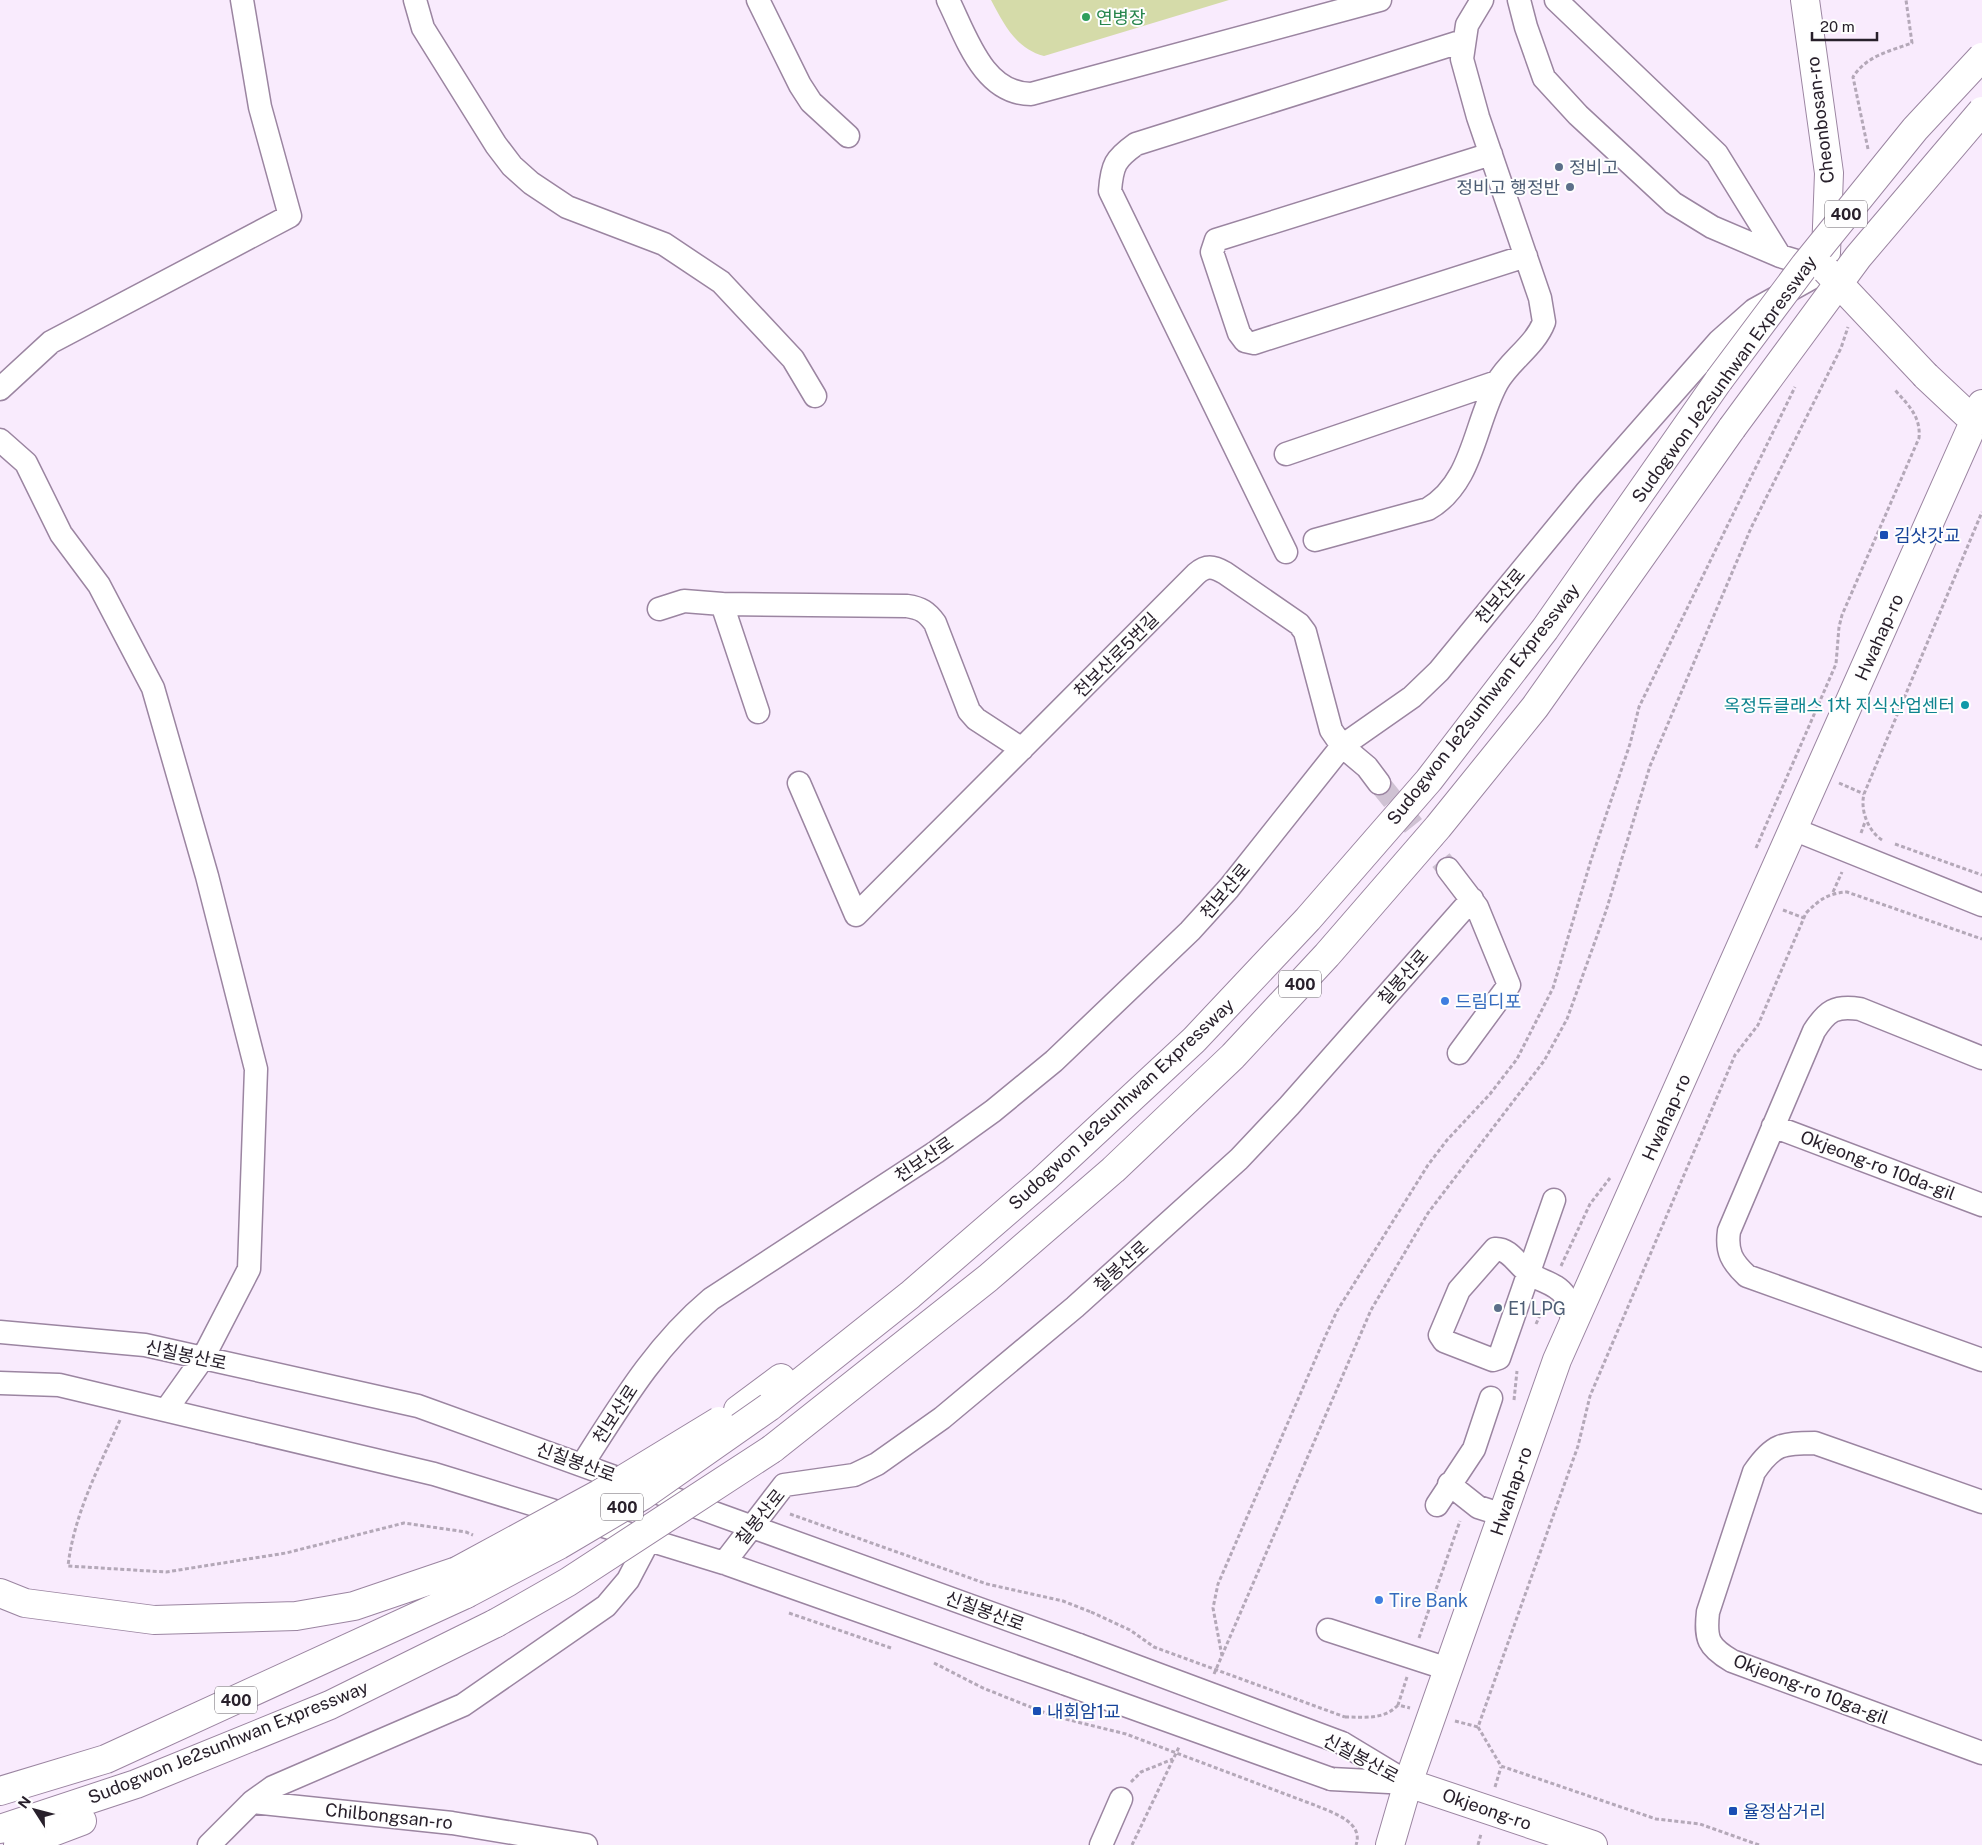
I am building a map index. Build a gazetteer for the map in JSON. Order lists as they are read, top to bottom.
{
  "streets": {
    "main road": [
      "Cheonbosan-ro",
      "400",
      "Sudogwon Je2sunhwan Expressway",
      "Hwahap-ro",
      "Okjeong-ro"
    ],
    "street": [
      "천보산로",
      "천보산로5번길",
      "칠봉산로",
      "Okjeong-ro 10da-gil",
      "신칠봉산로",
      "Okjeong-ro 10ga-gil",
      "Chilbongsan-ro"
    ]
  },
  "crossings": [
    ["Cheonbosan-ro", "천보산로"],
    ["천보산로", "천보산로5번길"],
    ["천보산로", "신칠봉산로"],
    ["Hwahap-ro", "신칠봉산로"],
    ["Hwahap-ro", "Okjeong-ro"],
    ["칠봉산로", "신칠봉산로"],
    ["신칠봉산로", "Okjeong-ro"]
  ],
  "places": {
    "other": [
      "연병장",
      "정비고",
      "정비고 행정반",
      "옥정듀클래스 1차 지식산업센터",
      "드림디포",
      "E1 LPG",
      "Tire Bank"
    ],
    "transit": ["김삿갓교", "내회암1교", "율정삼거리"]
  },
  "scale_bar": "20 m",
  "north": "top left"
}
